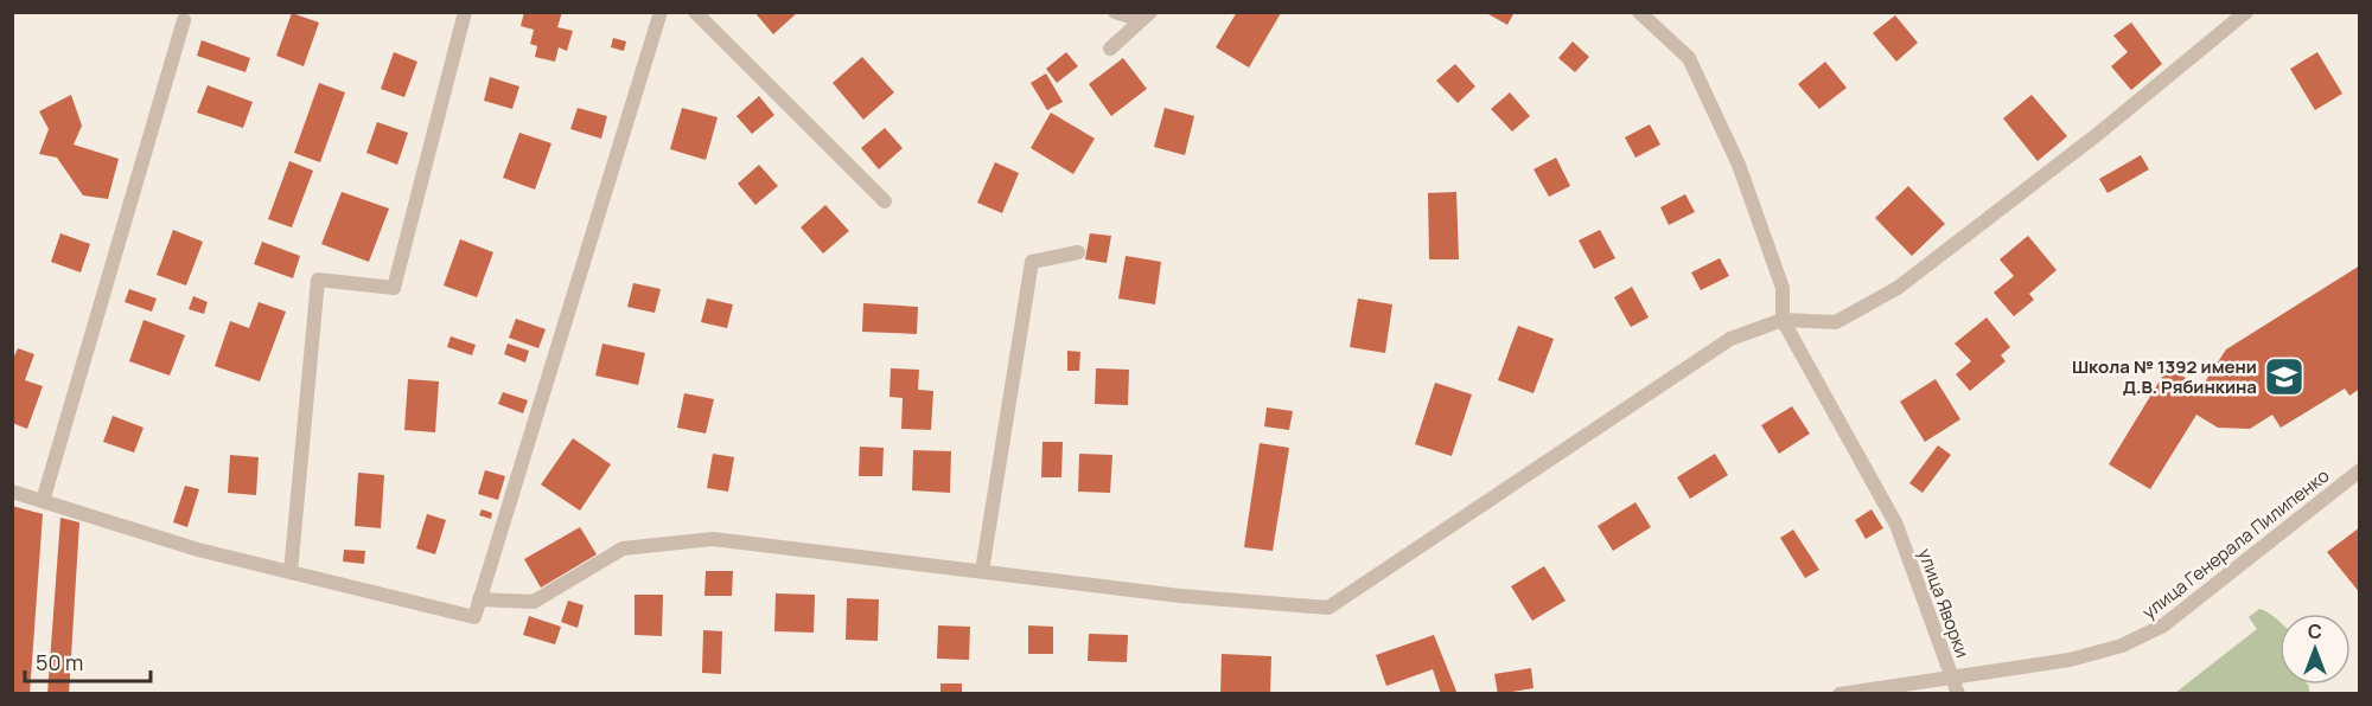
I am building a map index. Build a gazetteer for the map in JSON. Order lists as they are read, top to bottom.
{
  "streets": {
    "street": ["улица Генерала Пилипенко", "улица Яворки"]
  },
  "crossings": [
    ["улица Генерала Пилипенко", "улица Яворки"]
  ],
  "places": {
    "school or university": ["Школа № 1392 имени Д.В. Рябинкина"]
  },
  "scale_bar": "50 m",
  "north": "top"
}
